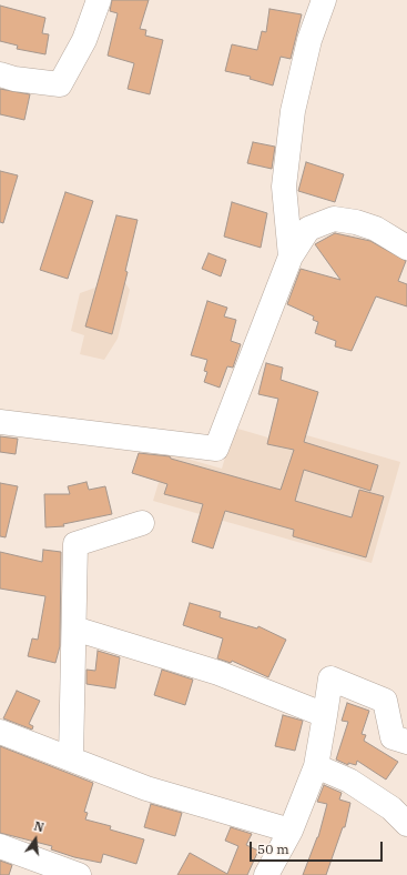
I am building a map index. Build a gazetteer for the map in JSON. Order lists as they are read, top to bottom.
{
  "scale_bar": "50 m",
  "north": "top"
}
